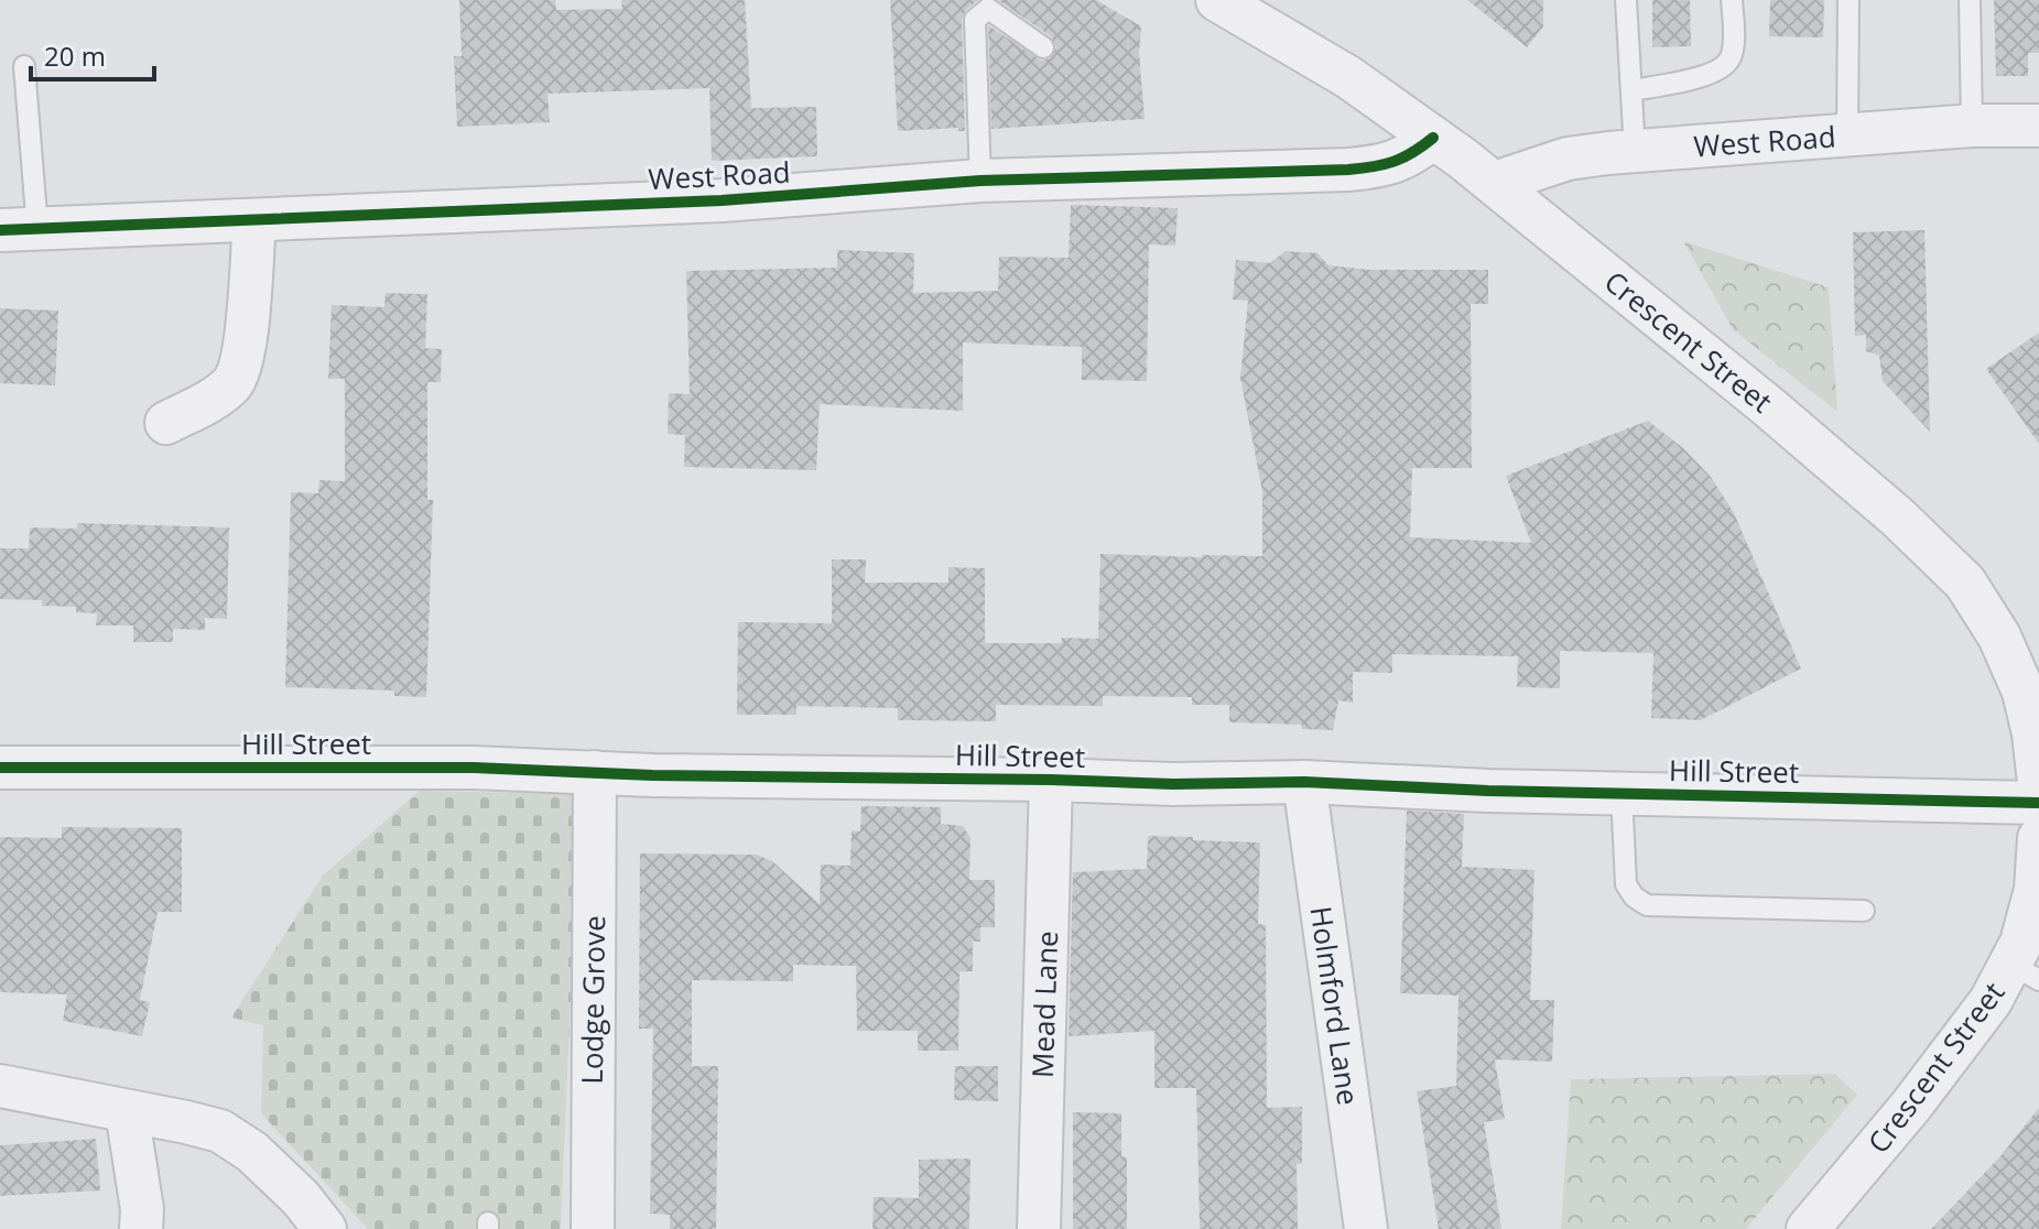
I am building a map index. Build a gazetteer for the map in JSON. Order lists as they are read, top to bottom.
{
  "streets": {
    "street": [
      "West Road",
      "Crescent Street",
      "Hill Street",
      "Lodge Grove",
      "Mead Lane",
      "Holmford Lane"
    ]
  },
  "crossings": [
    ["West Road", "Crescent Street"],
    ["Hill Street", "Lodge Grove"],
    ["Hill Street", "Mead Lane"],
    ["Hill Street", "Holmford Lane"]
  ],
  "scale_bar": "20 m"
}
